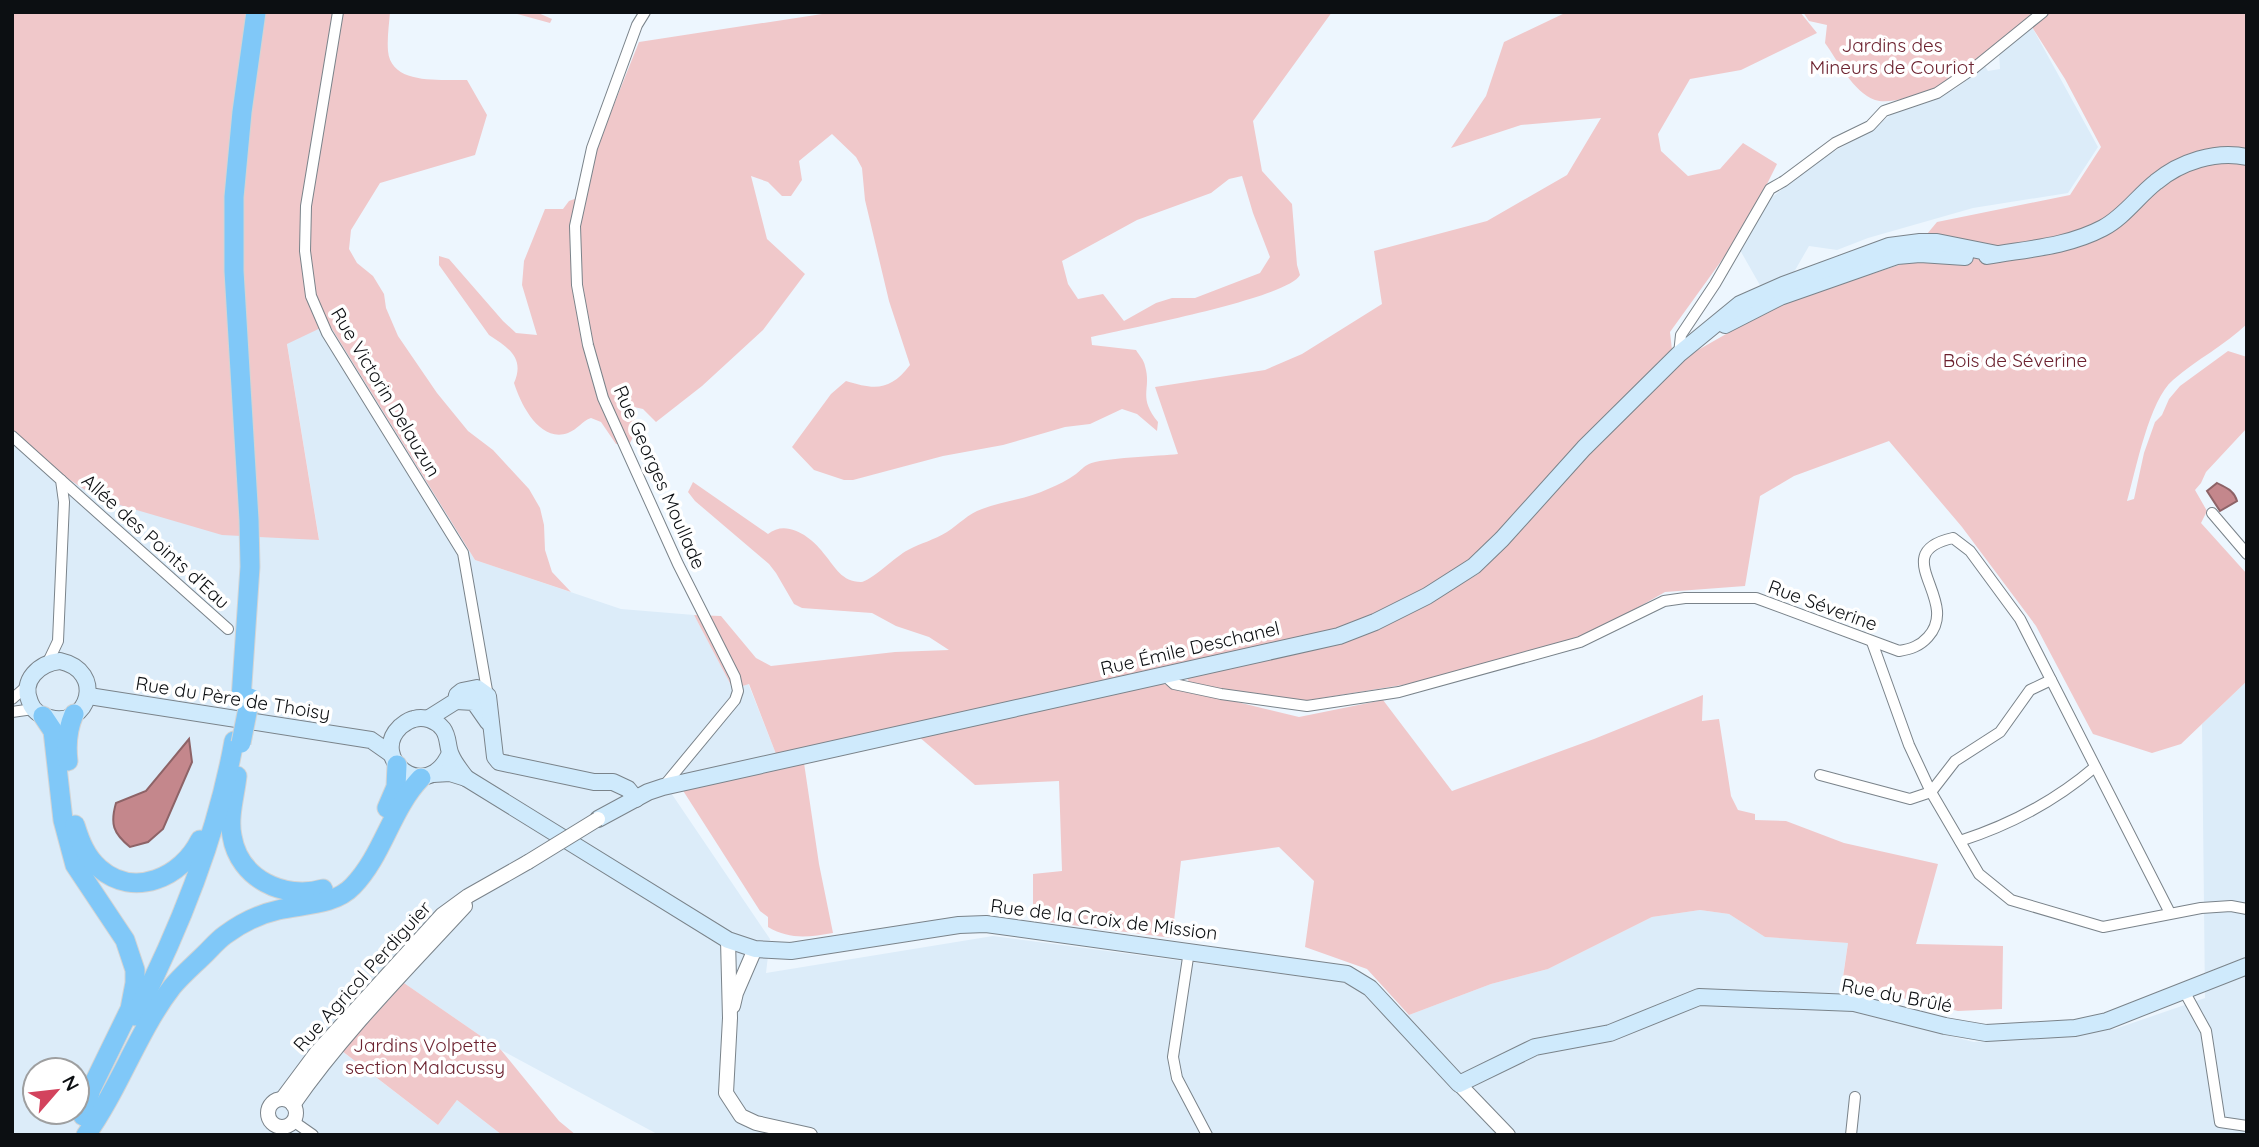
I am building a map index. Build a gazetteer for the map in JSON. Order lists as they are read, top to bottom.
{
  "streets": {
    "main road": [
      "Rue Émile Deschanel",
      "Rue du Père de Thoisy",
      "Rue de la Croix de Mission",
      "Rue du Brûlé"
    ],
    "street": [
      "Rue Victorin Delauzun",
      "Rue Georges Moullade",
      "Allée des Points d'Eau",
      "Rue Séverine",
      "Rue Agricol Perdiguier"
    ]
  },
  "crossings": [
    ["Rue Victorin Delauzun", "Rue du Père de Thoisy"],
    ["Rue Georges Moullade", "Rue Émile Deschanel"],
    ["Rue Séverine", "Rue Émile Deschanel"],
    ["Rue Émile Deschanel", "Rue Agricol Perdiguier"],
    ["Rue de la Croix de Mission", "Rue du Brûlé"]
  ],
  "parks": ["Jardins des Mineurs de Couriot", "Bois de Séverine", "Jardins Volpette section Malacussy"],
  "north": "top right"
}
